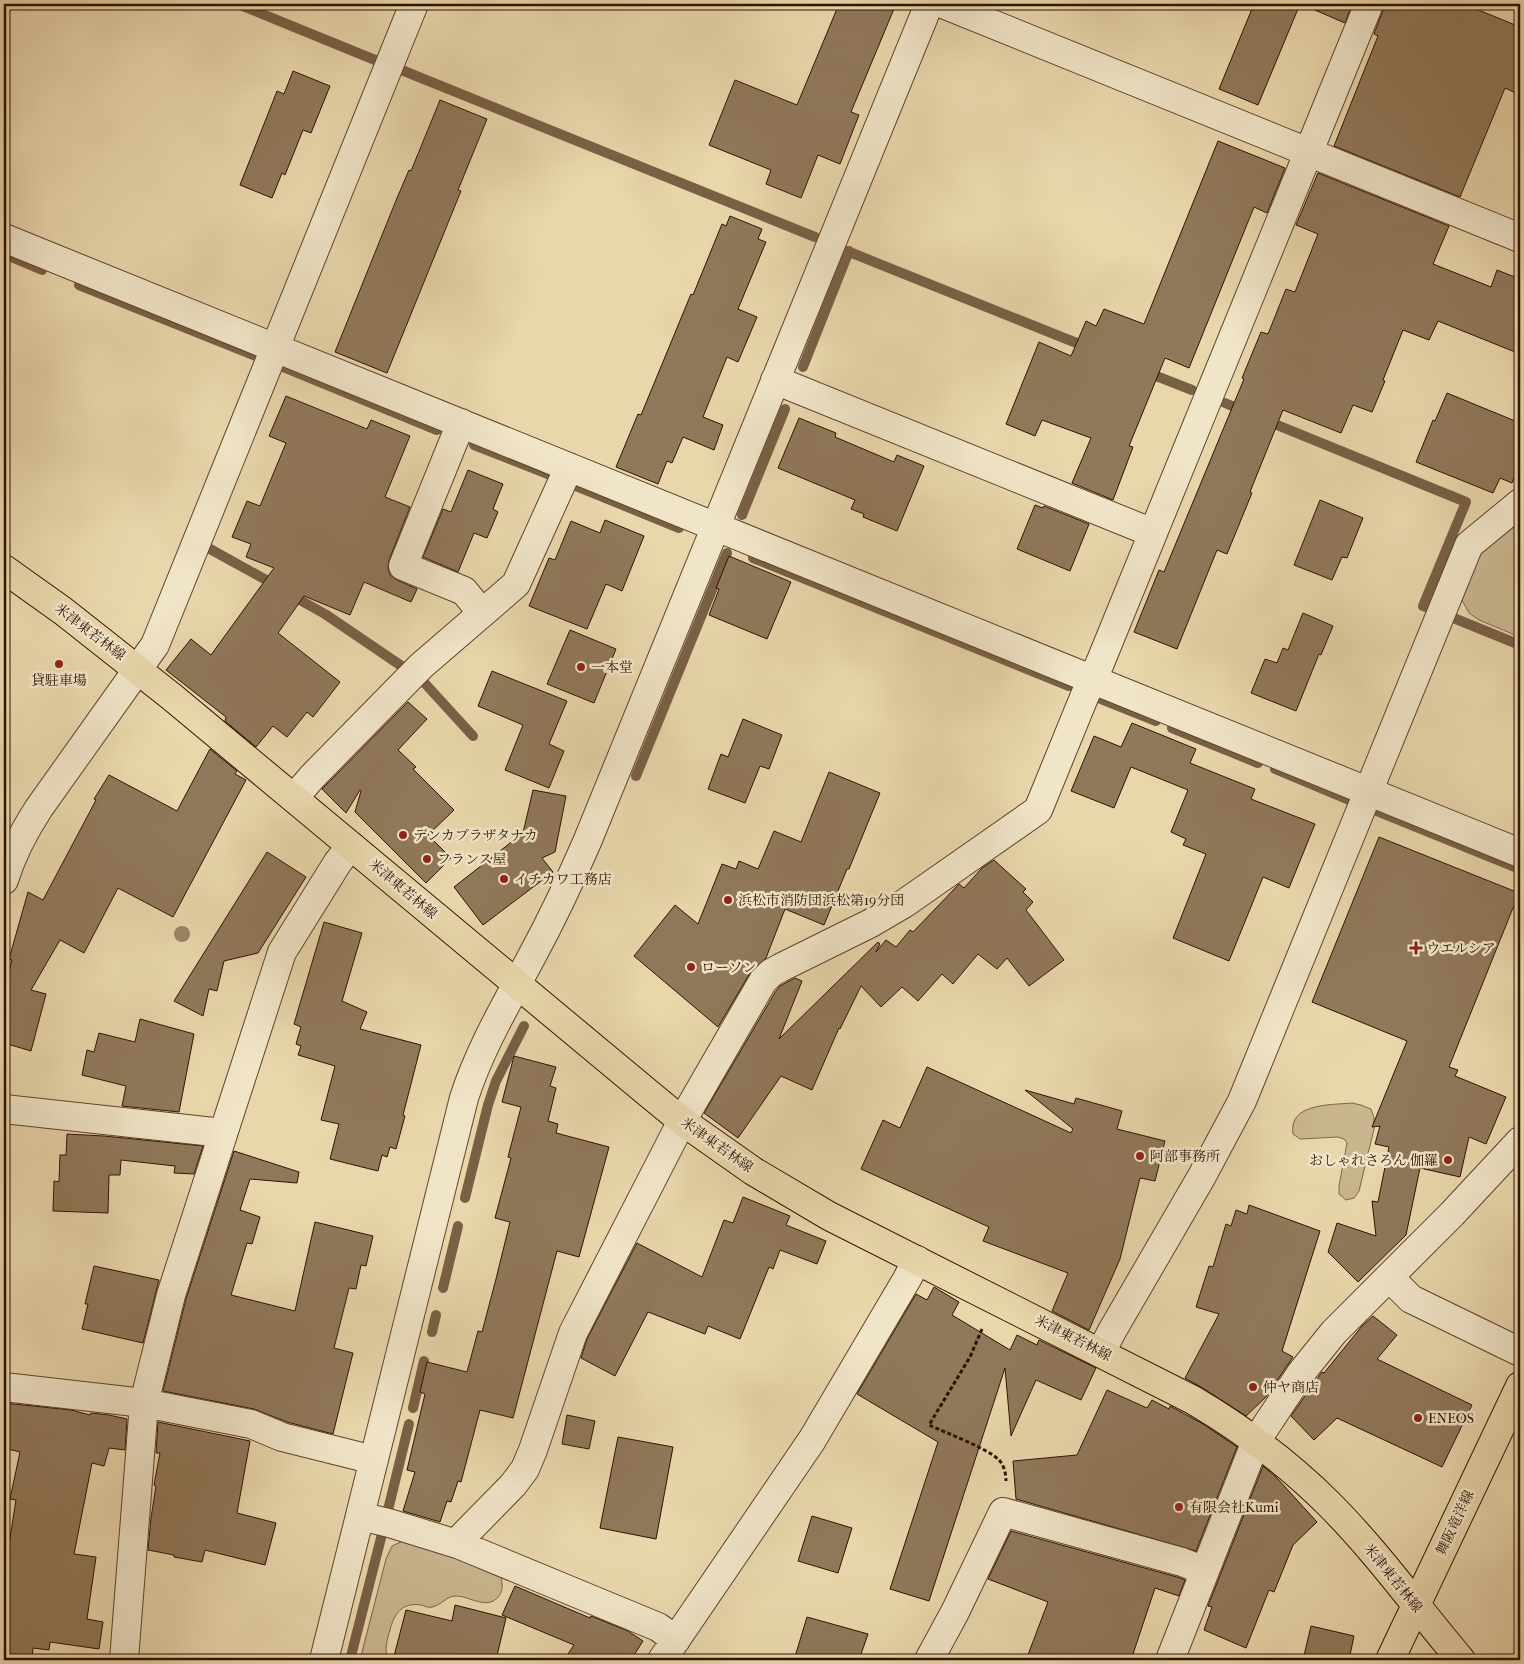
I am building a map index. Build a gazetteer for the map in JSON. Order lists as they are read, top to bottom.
{
  "streets": {
    "main road": ["米津東若林線", "舞阪竜洋線"]
  },
  "crossings": [
    ["米津東若林線", "舞阪竜洋線"]
  ],
  "places": {
    "other": [
      "貸駐車場",
      "一本堂",
      "デンカプラザタナカ",
      "フランス屋",
      "イチカワ工務店",
      "浜松市消防団浜松第19分団",
      "ローソン",
      "阿部事務所",
      "おしゃれさろん 伽羅",
      "仲ヤ商店",
      "ENEOS",
      "有限会社Kumi"
    ],
    "health": ["ウエルシア"]
  }
}
